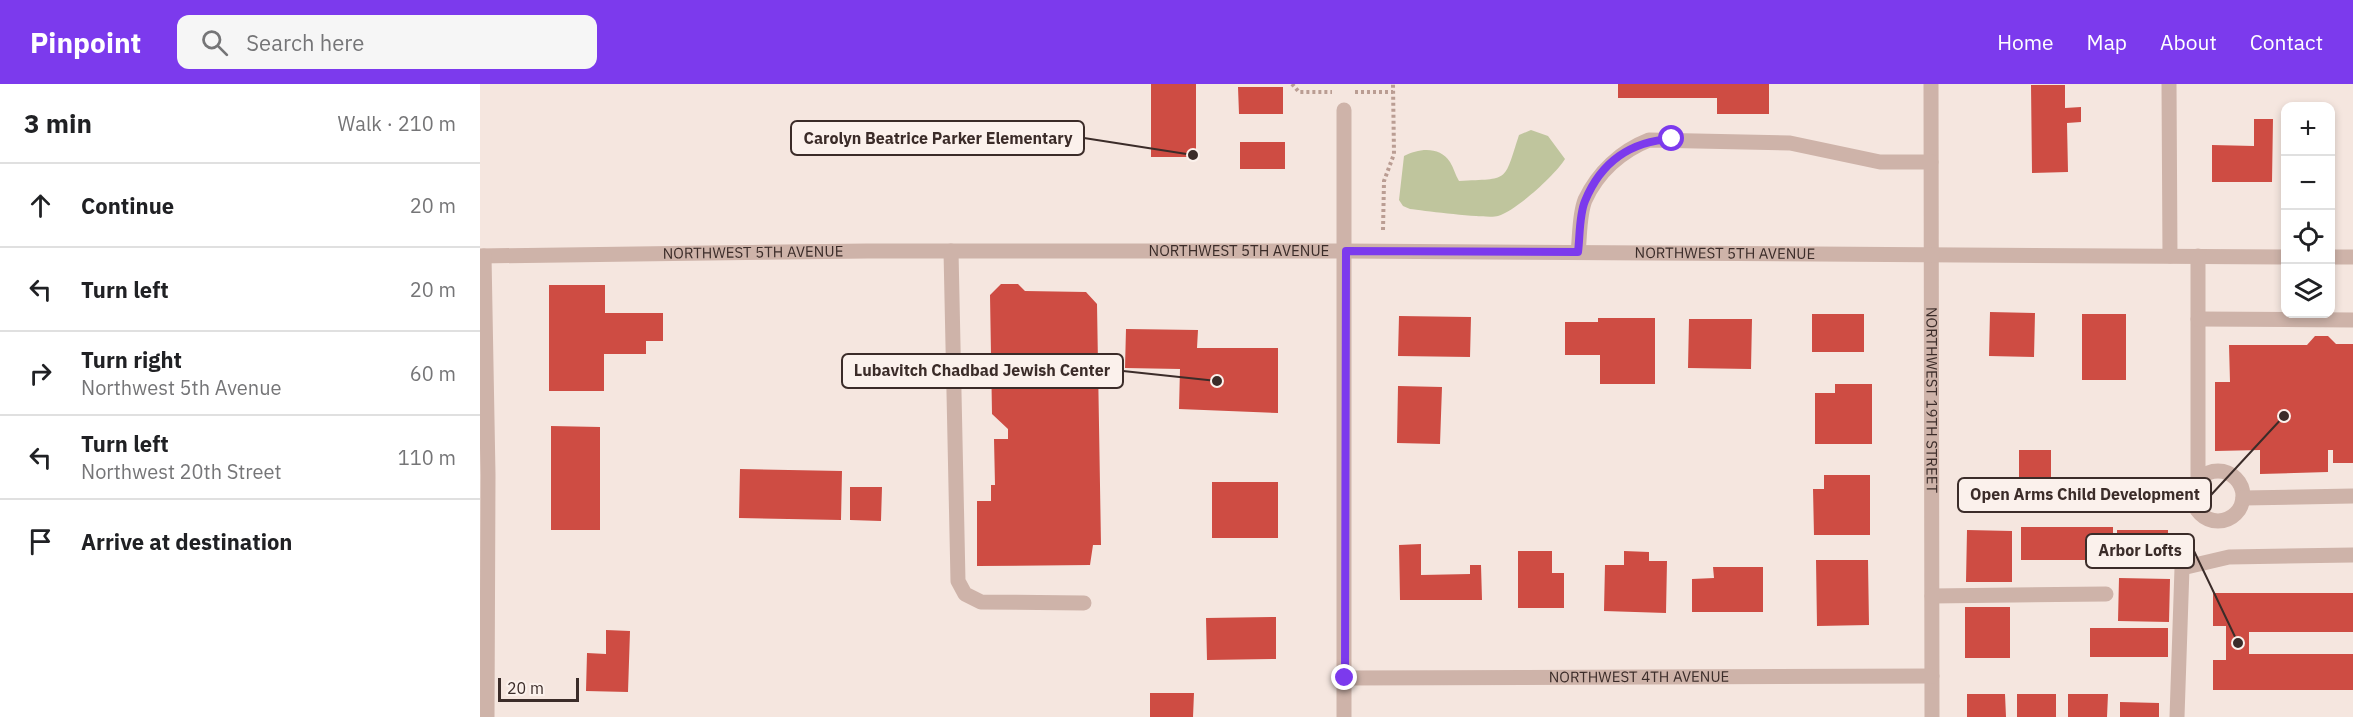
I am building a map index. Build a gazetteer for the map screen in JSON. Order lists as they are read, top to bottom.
{
  "streets": {
    "street": ["NORTHWEST 5TH AVENUE", "NORTHWEST 19TH STREET", "NORTHWEST 4TH AVENUE"]
  },
  "crossings": [
    ["NORTHWEST 5TH AVENUE", "NORTHWEST 19TH STREET"],
    ["NORTHWEST 19TH STREET", "NORTHWEST 4TH AVENUE"]
  ],
  "places": [
    "Carolyn Beatrice Parker Elementary",
    "Lubavitch Chadbad Jewish Center",
    "Open Arms Child Development",
    "Arbor Lofts"
  ],
  "scale_bar": "20 m",
  "page": {
    "header": "Pinpoint",
    "search": "Search here",
    "nav": [
      "Home",
      "Map",
      "About",
      "Contact"
    ],
    "heading": ["3 min", "Walk · 210 m"],
    "map_buttons": ["+", "−"],
    "list": [
      ["Continue", "20 m"],
      ["Turn left", "20 m"],
      ["Turn right", "Northwest 5th Avenue", "60 m"],
      ["Turn left", "Northwest 20th Street", "110 m"],
      "Arrive at destination"
    ],
    "scale": "20 m"
  }
}
